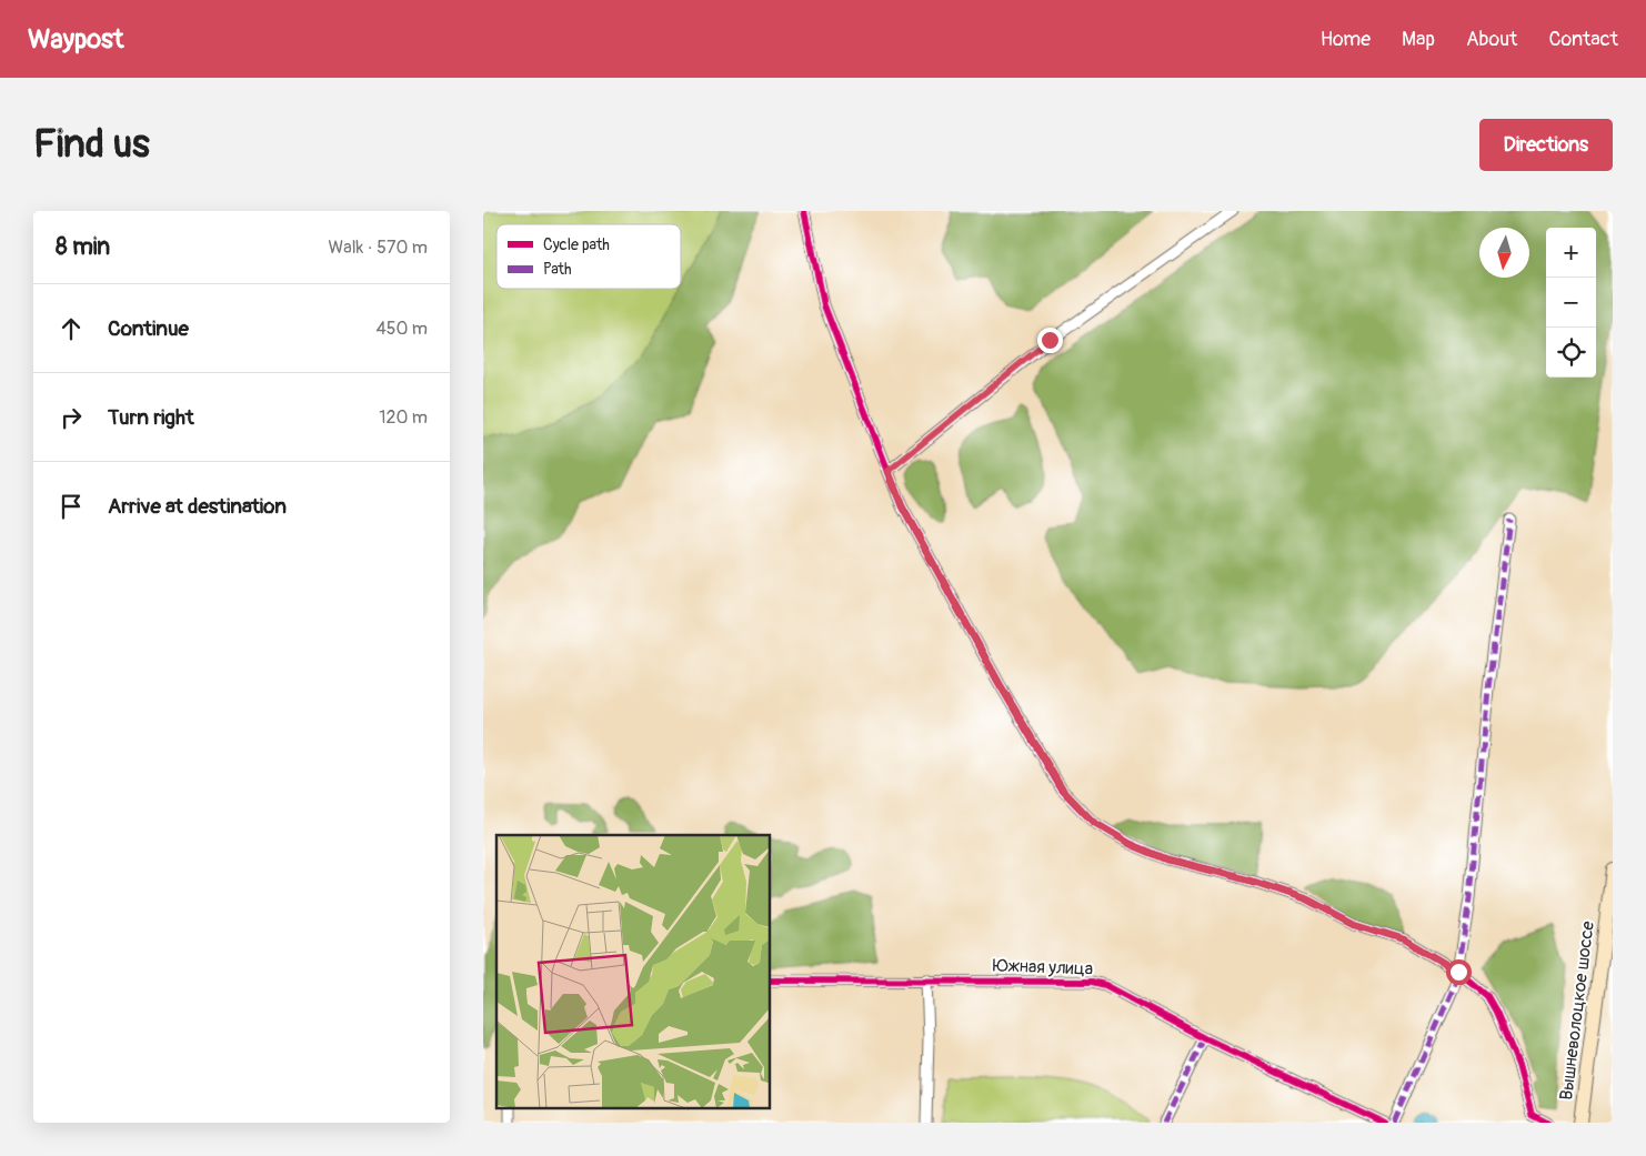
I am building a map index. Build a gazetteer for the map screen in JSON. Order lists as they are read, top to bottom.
{
  "streets": {
    "main road": ["Вышневолоцкое шоссе"],
    "street": ["Южная улица"]
  },
  "legend": ["Cycle path", "Path"],
  "north": "bottom",
  "page": {
    "header": "Waypost",
    "nav": [
      "Home",
      "Map",
      "About",
      "Contact"
    ],
    "buttons": "Directions",
    "title": "Find us",
    "heading": ["8 min", "Walk · 570 m"],
    "map_buttons": ["+", "−"],
    "list": [
      ["Continue", "450 m"],
      ["Turn right", "120 m"],
      "Arrive at destination"
    ]
  }
}
